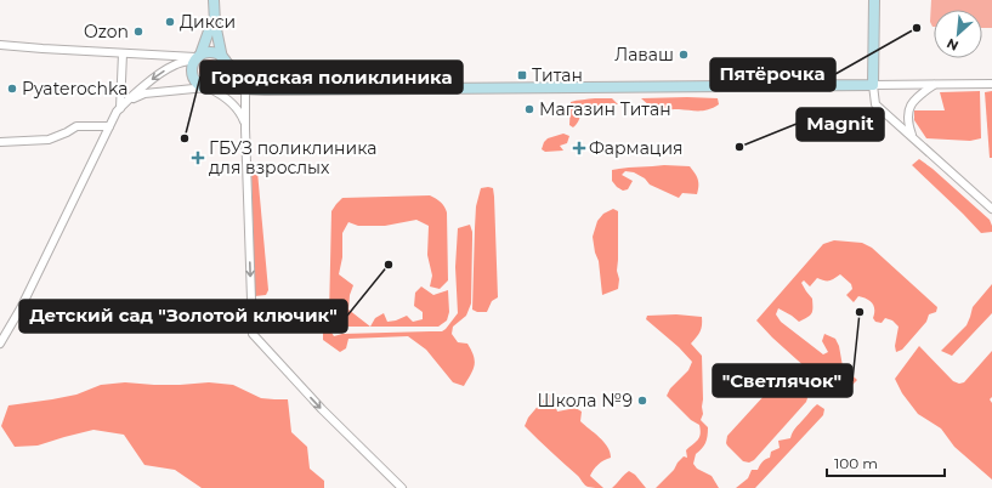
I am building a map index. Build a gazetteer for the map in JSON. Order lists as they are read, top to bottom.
{
  "places": {
    "other": [
      "Дикси",
      "Пятёрочка",
      "Ozon",
      "Лаваш",
      "Pyaterochka",
      "Магазин Титан",
      "Городская поликлиника",
      "Magnit",
      "Детский сад \"Золотой ключик\"",
      "\"Светлячок\"",
      "Школа №9"
    ],
    "transit": ["Титан"],
    "health": ["Фармация", "ГБУЗ поликлиника для взрослых"]
  },
  "scale_bar": "100 m",
  "north": "bottom left"
}
